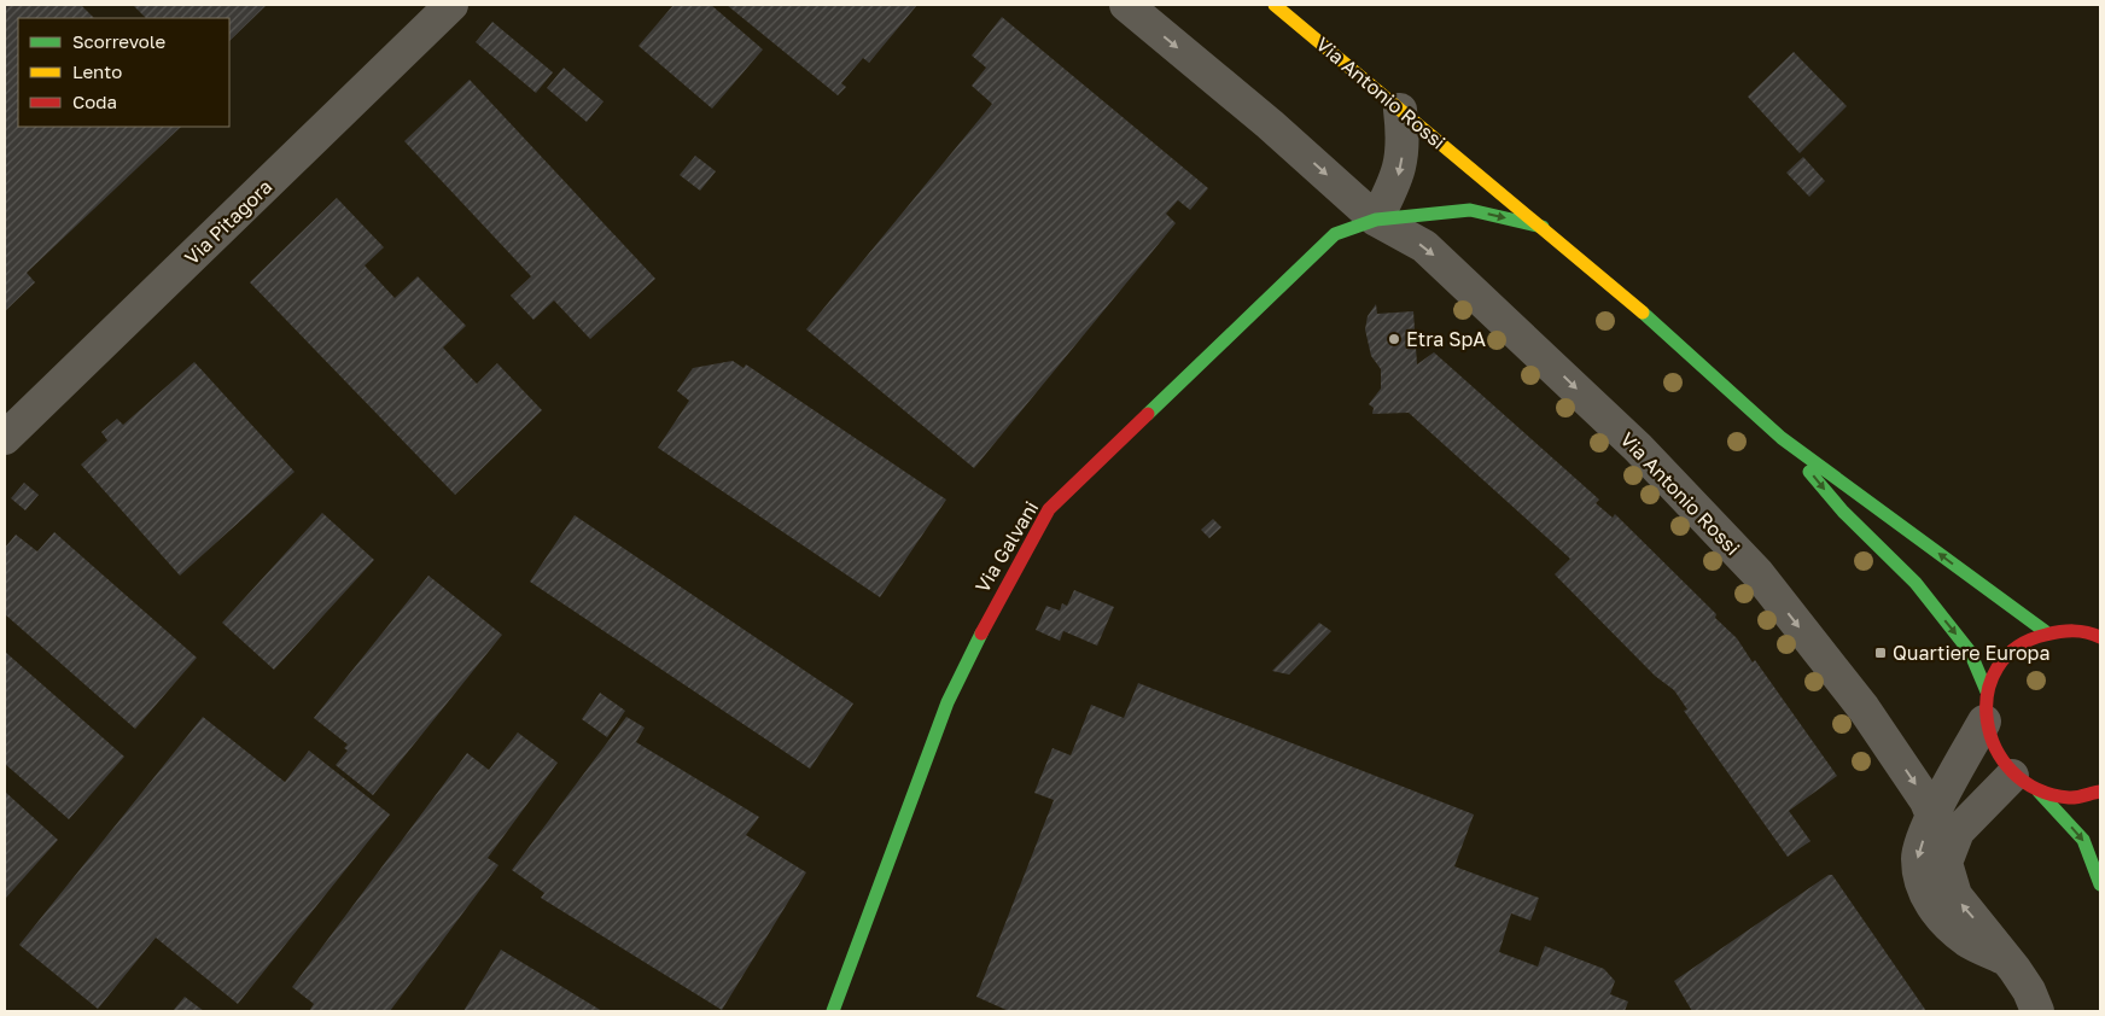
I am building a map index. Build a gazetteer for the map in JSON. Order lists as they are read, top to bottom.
{
  "streets": {
    "main road": ["Via Antonio Rossi", "Via Galvani"],
    "street": ["Via Pitagora"]
  },
  "crossings": [
    ["Via Antonio Rossi", "Via Galvani"]
  ],
  "places": {
    "other": ["Etra SpA"],
    "transit": ["Quartiere Europa"]
  },
  "legend": ["Scorrevole", "Lento", "Coda"]
}
